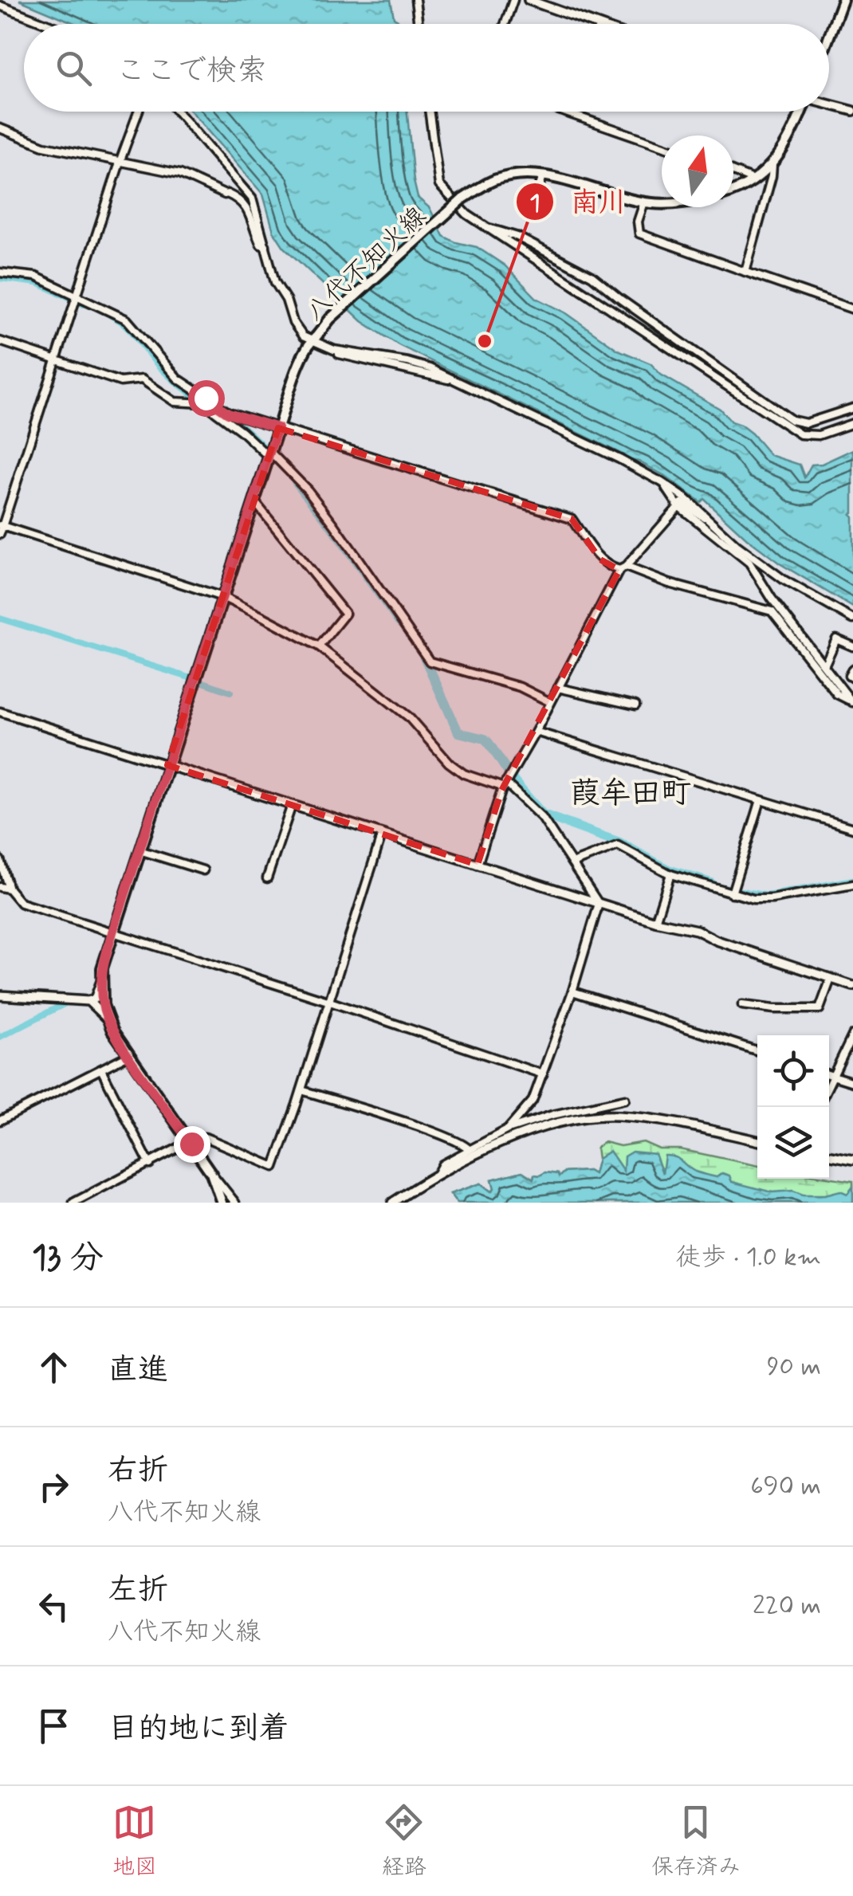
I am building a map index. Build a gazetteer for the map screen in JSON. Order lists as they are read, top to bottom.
{
  "streets": {
    "main road": ["八代不知火線"]
  },
  "districts": ["葭牟田町"],
  "places": ["南川"],
  "north": "top",
  "page": {
    "search": "ここで検索",
    "heading": ["13 分", "徒歩 · 1.0 km"],
    "list": [
      ["直進", "90 m"],
      ["右折", "八代不知火線", "690 m"],
      ["左折", "八代不知火線", "220 m"],
      "目的地に到着"
    ],
    "nav": ["地図", "経路", "保存済み"]
  }
}
